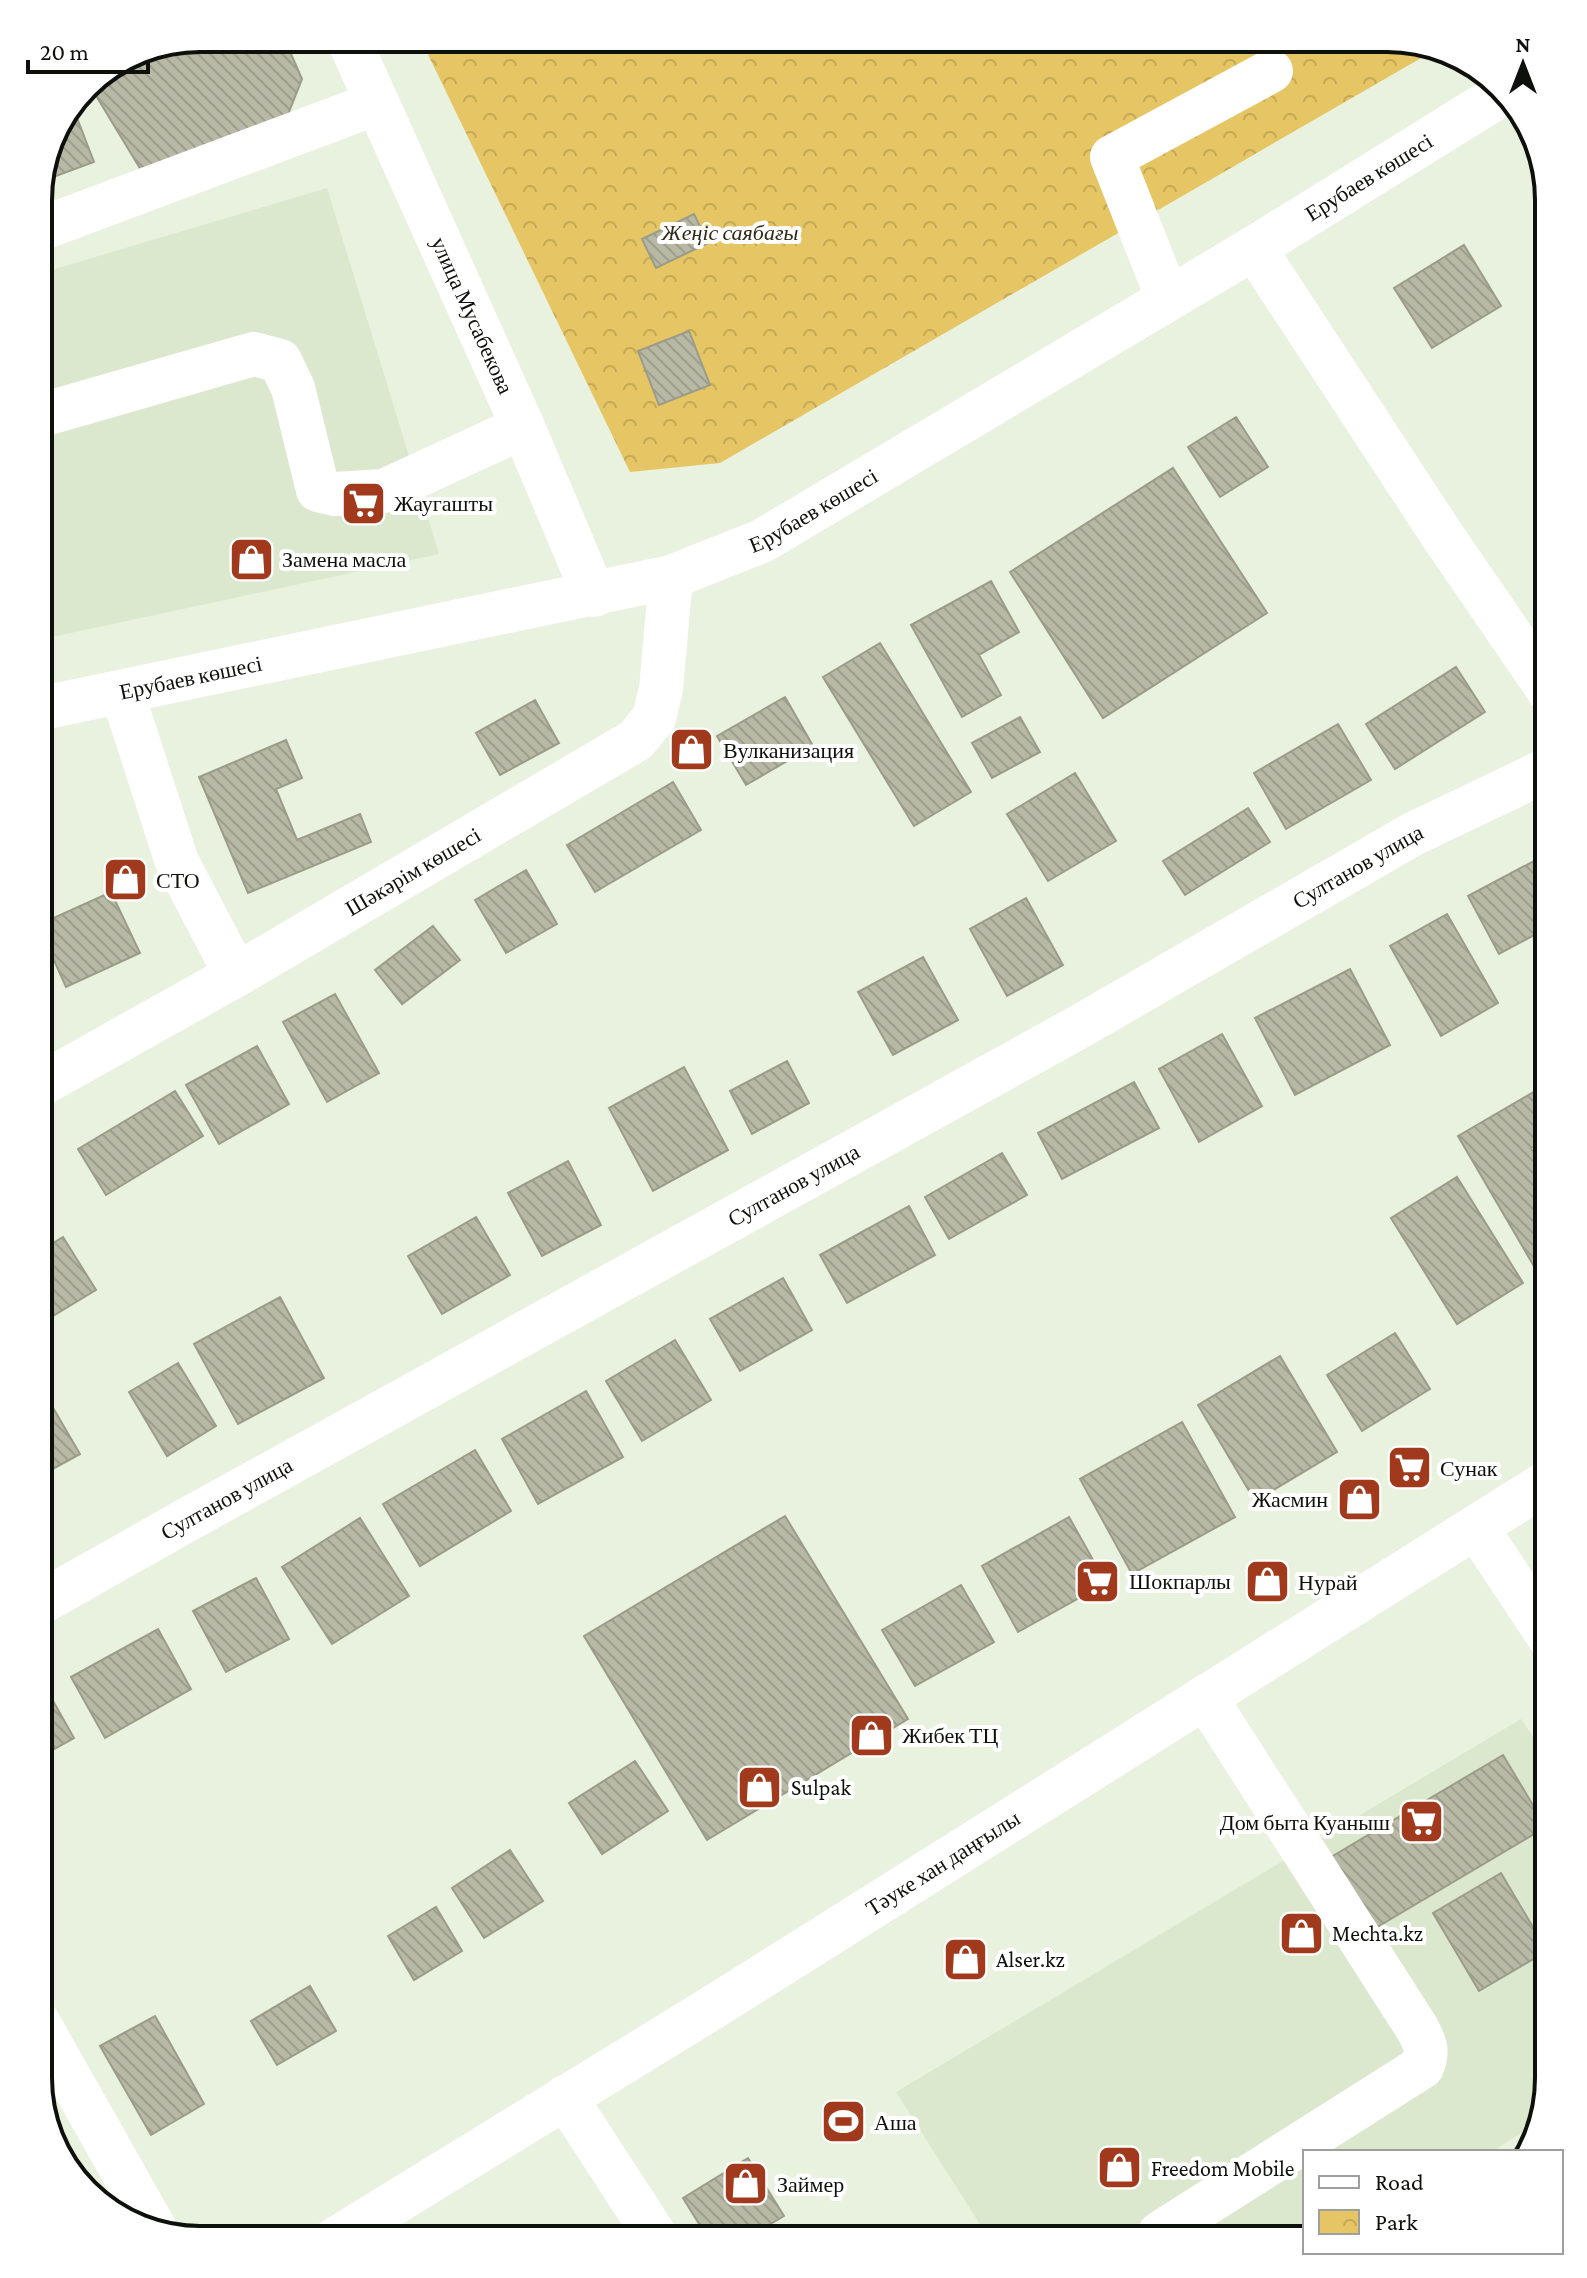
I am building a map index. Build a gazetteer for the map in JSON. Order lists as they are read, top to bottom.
{
  "streets": {
    "street": [
      "Ерубаев көшесі",
      "улица Мусабекова",
      "Султанов улица",
      "Шәкәрім көшесі",
      "Тәуке хан даңғылы"
    ]
  },
  "crossings": [
    ["Ерубаев көшесі", "улица Мусабекова"],
    ["Ерубаев көшесі", "Шәкәрім көшесі"]
  ],
  "parks": ["Жеңіс саябағы"],
  "places": {
    "supermarket": [
      "Жаугашты",
      "Сунак",
      "Шокпарлы",
      "Дом быта Куаныш"
    ],
    "shop": [
      "Замена масла",
      "Вулканизация",
      "СТО",
      "Жасмин",
      "Нурай",
      "Жибек ТЦ",
      "Sulpak",
      "Mechta.kz",
      "Alser.kz",
      "Freedom Mobile",
      "Займер"
    ],
    "sports": ["Аша"]
  },
  "legend": ["Road", "Park"],
  "scale_bar": "20 m",
  "north": "top"
}
